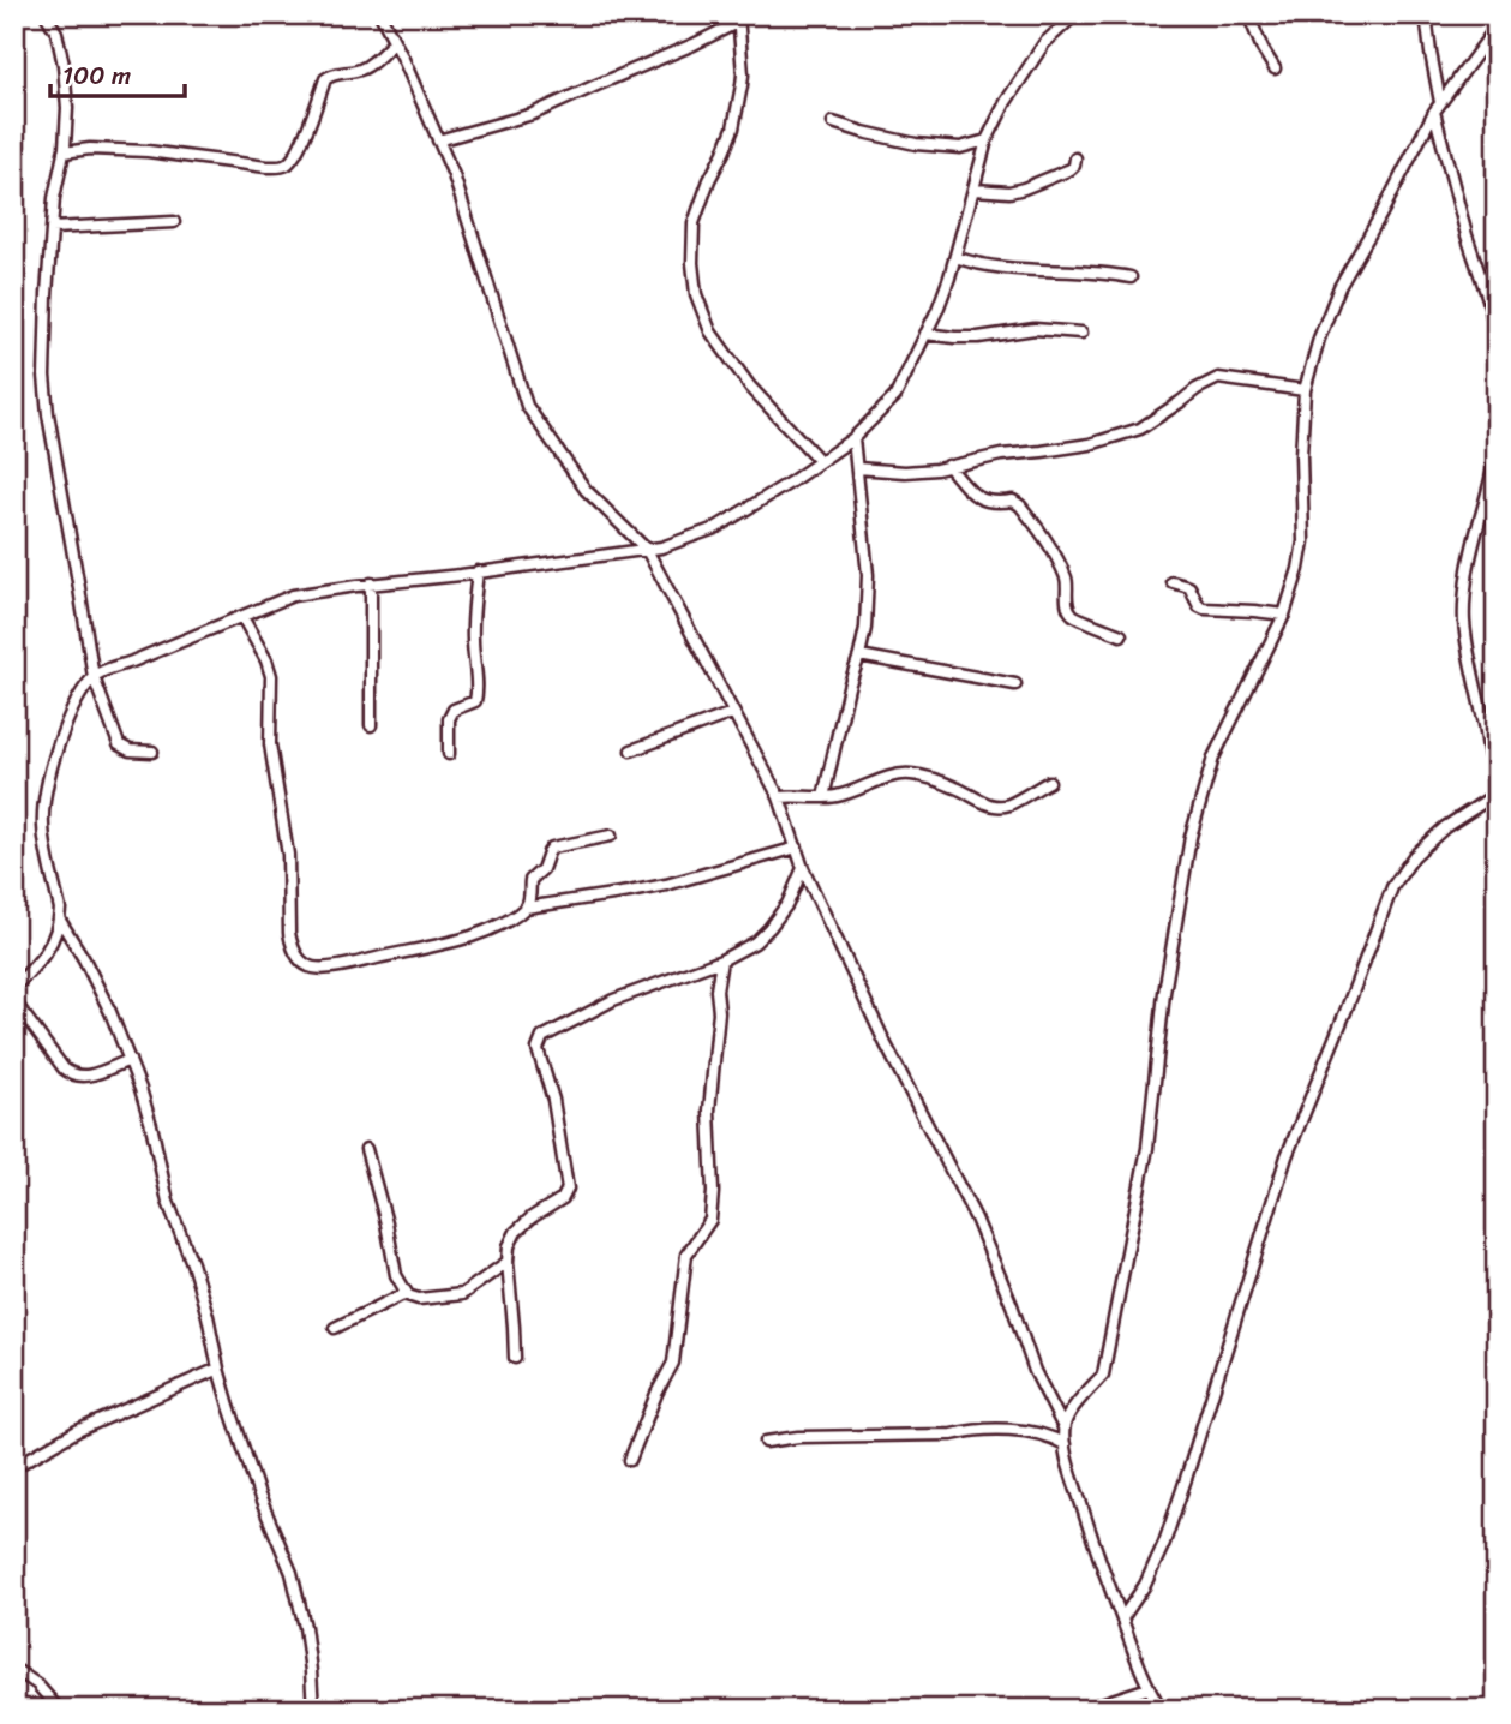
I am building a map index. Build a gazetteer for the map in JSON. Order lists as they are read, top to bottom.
{
  "scale_bar": "100 m"
}
